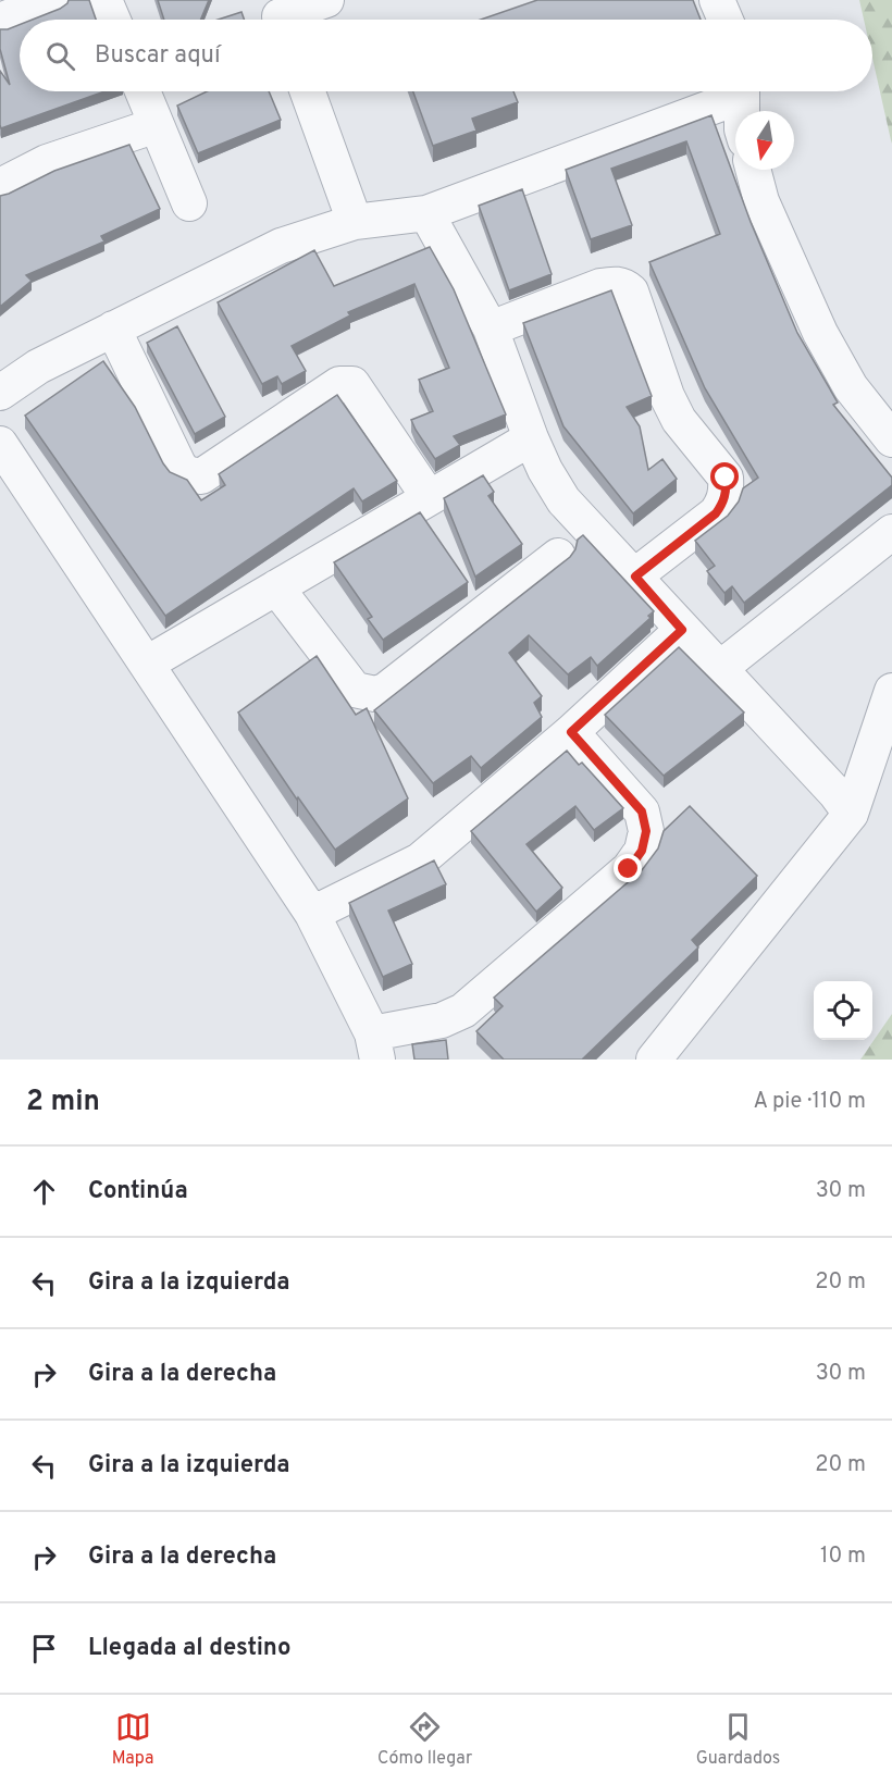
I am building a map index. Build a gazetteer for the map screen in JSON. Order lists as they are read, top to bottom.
{
  "north": "bottom",
  "page": {
    "search": "Buscar aquí",
    "heading": ["2 min", "A pie · 110 m"],
    "list": [
      ["Continúa", "30 m"],
      ["Gira a la izquierda", "20 m"],
      ["Gira a la derecha", "30 m"],
      ["Gira a la izquierda", "20 m"],
      ["Gira a la derecha", "10 m"],
      "Llegada al destino"
    ],
    "nav": ["Mapa", "Cómo llegar", "Guardados"]
  }
}
